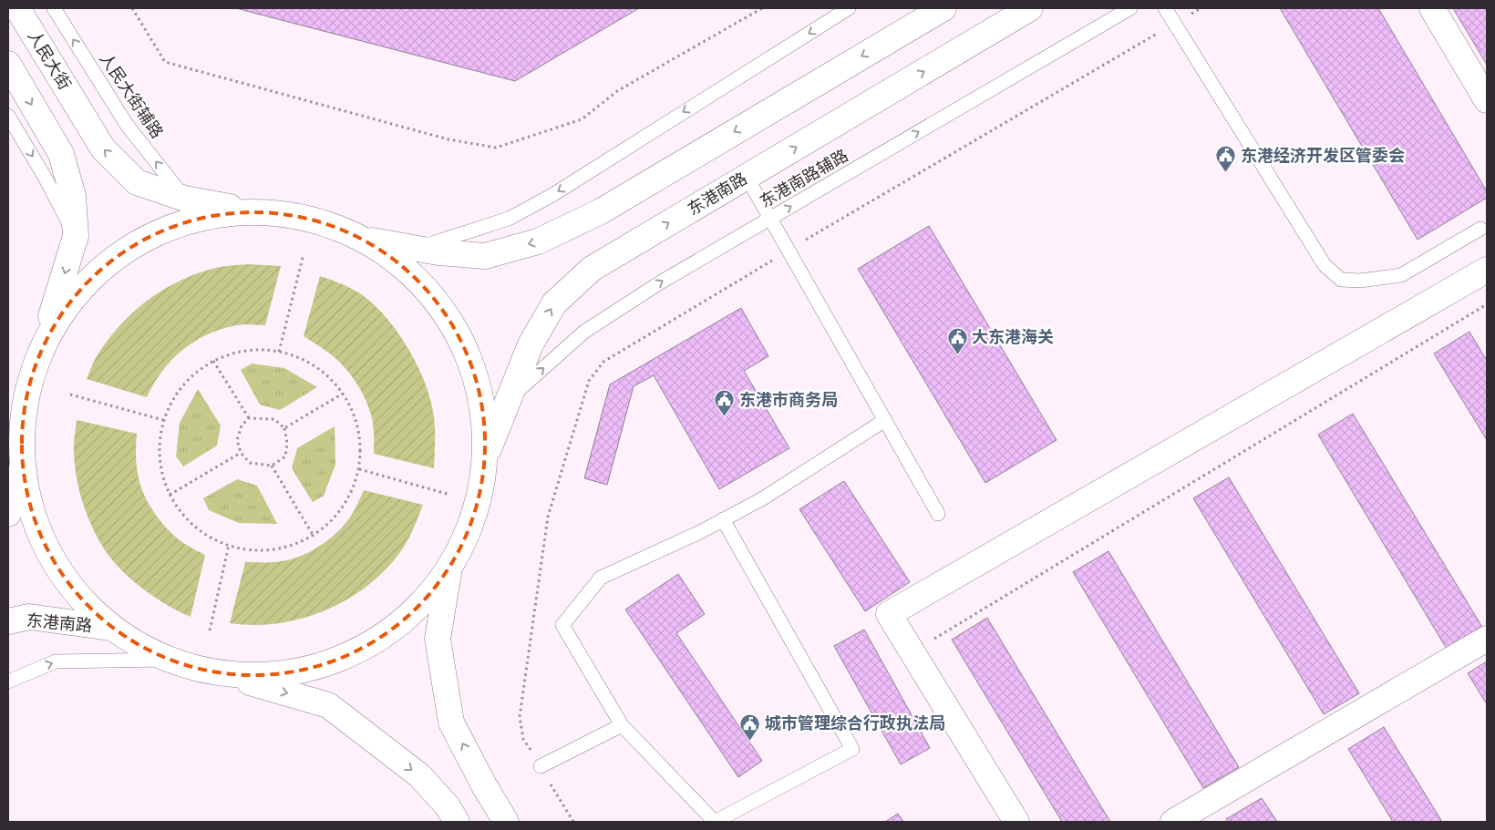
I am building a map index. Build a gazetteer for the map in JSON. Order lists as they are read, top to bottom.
{
  "streets": {
    "main road": ["人民大街", "东港南路"],
    "lane": ["人民大街辅路", "东港南路辅路"]
  },
  "crossings": [
    ["人民大街", "人民大街辅路"],
    ["东港南路辅路", "东港南路"]
  ],
  "one_way": ["东港南路辅路"],
  "places": {
    "public building": [
      "东港经济开发区管委会",
      "大东港海关",
      "东港市商务局",
      "城市管理综合行政执法局"
    ]
  }
}
